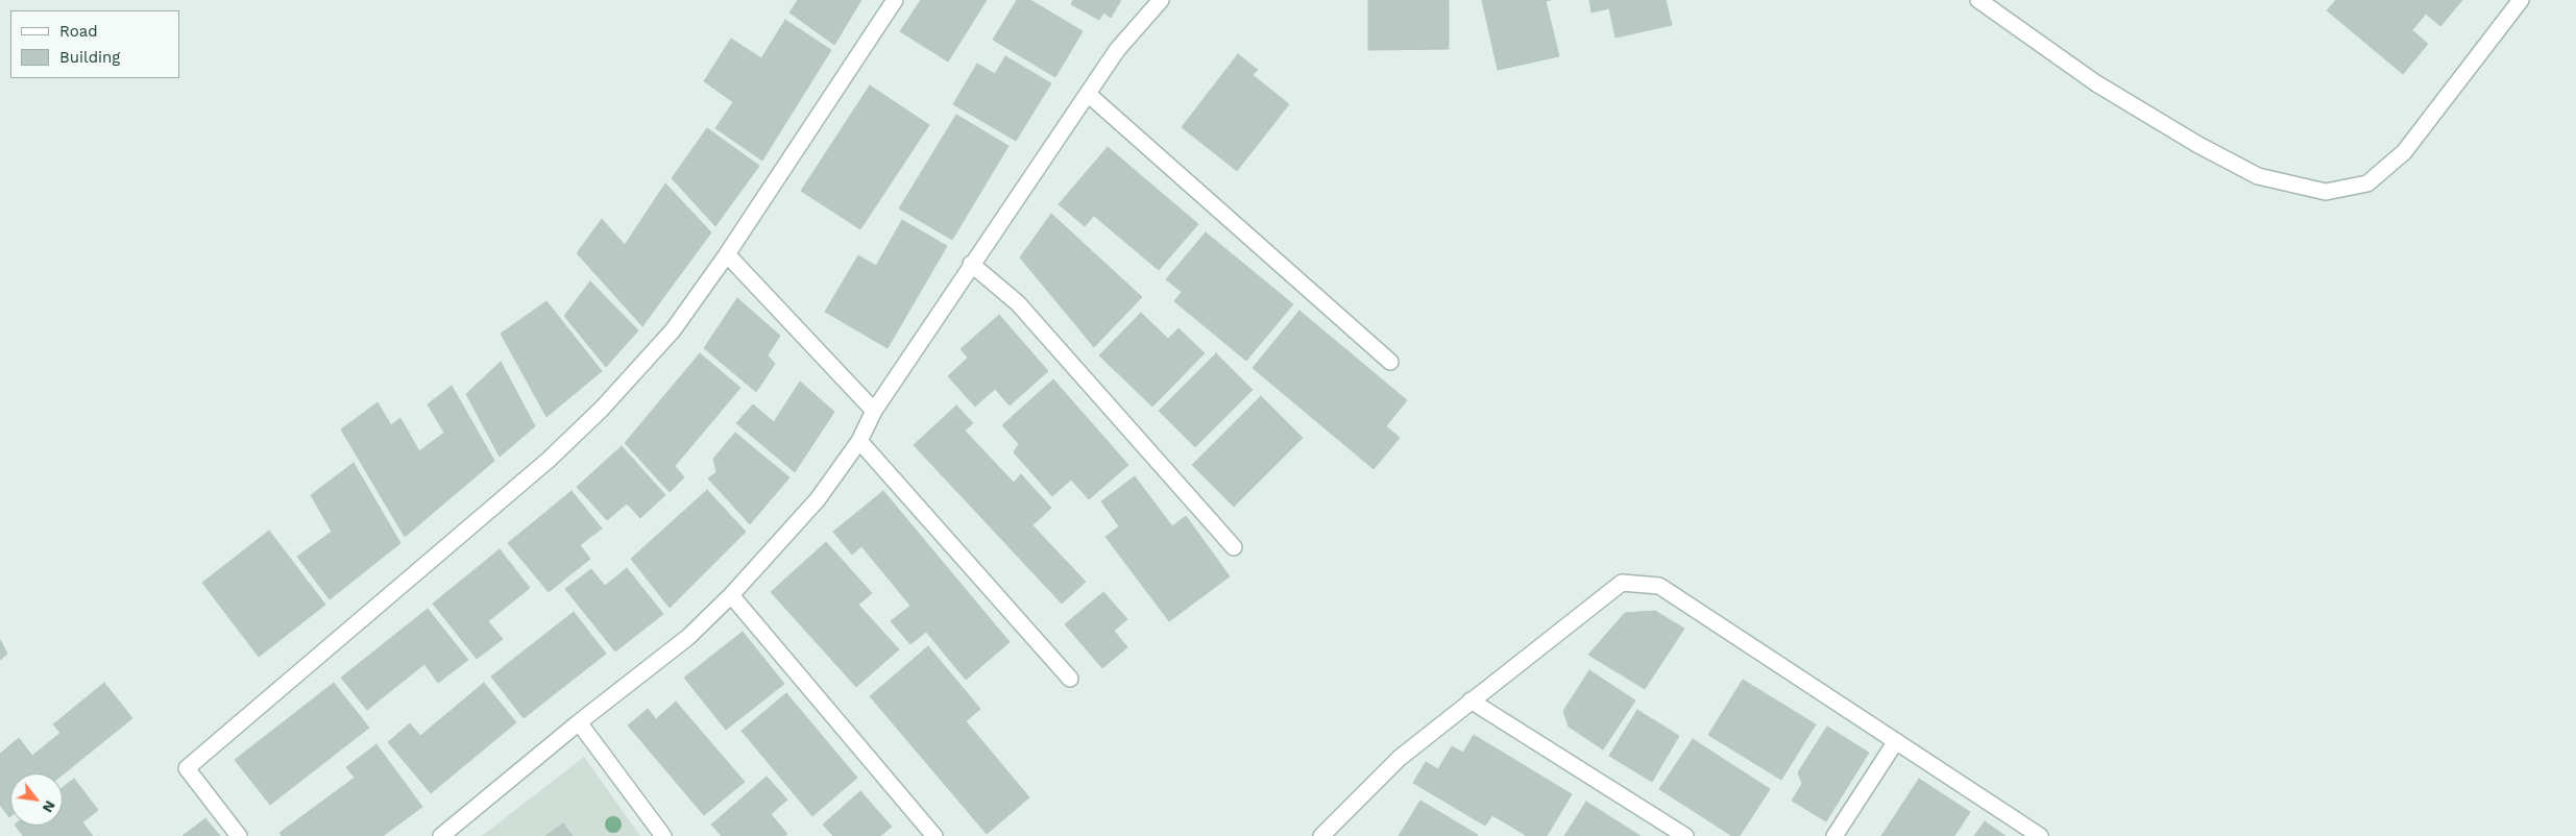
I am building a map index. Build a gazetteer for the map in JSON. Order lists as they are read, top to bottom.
{
  "legend": ["Road", "Building"],
  "north": "bottom right"
}
